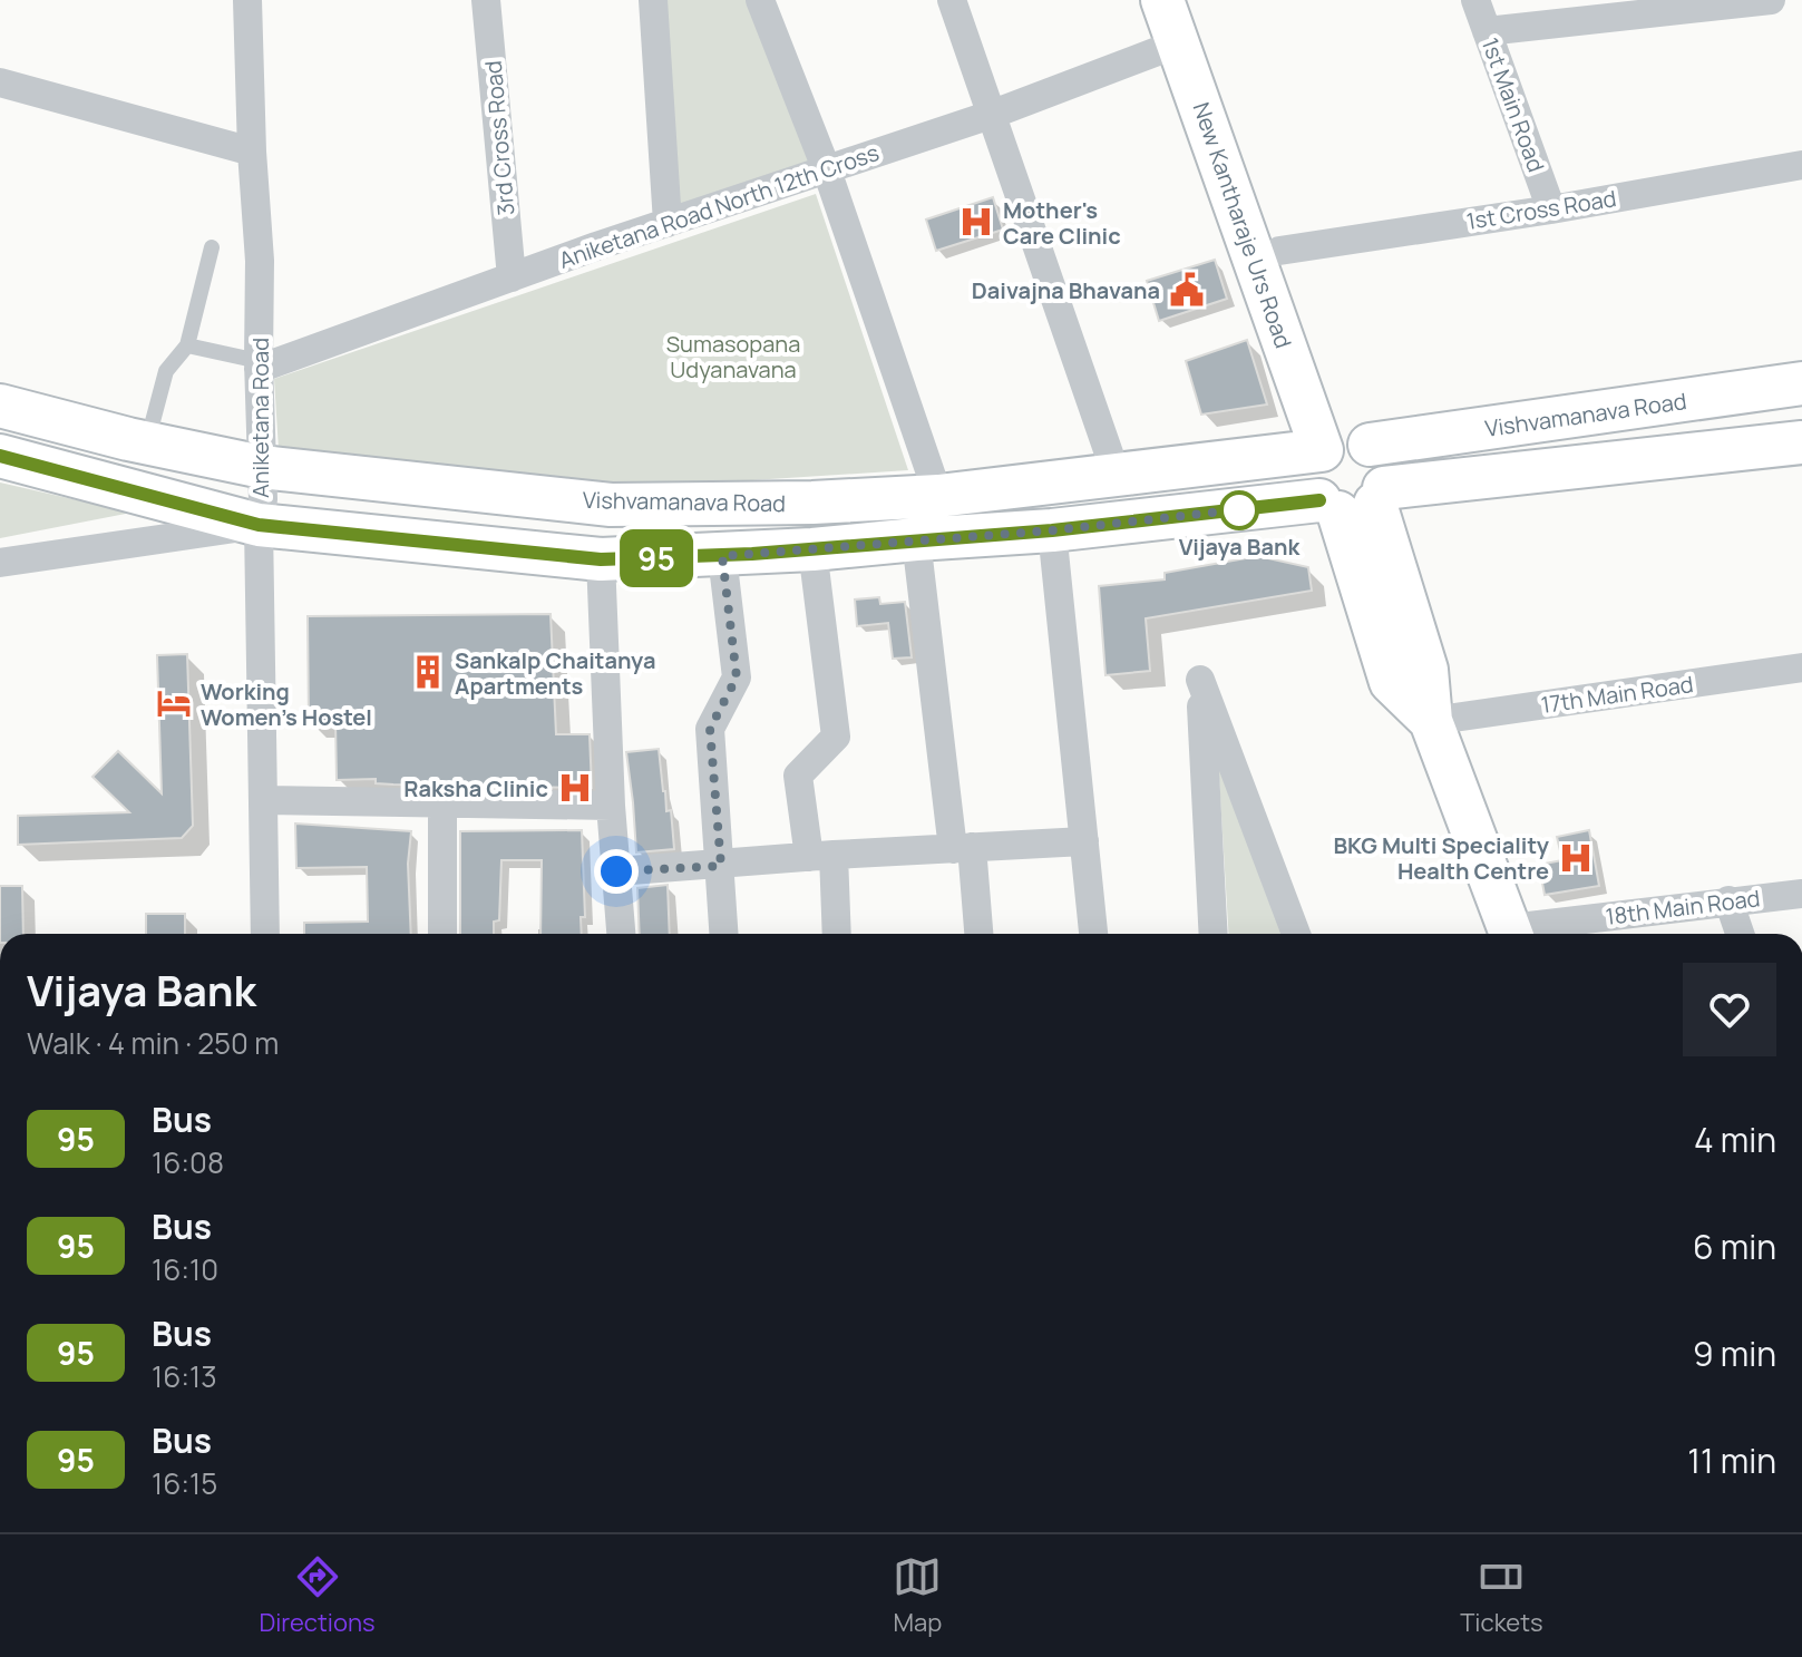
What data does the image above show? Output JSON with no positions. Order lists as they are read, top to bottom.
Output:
{
  "streets": {
    "main road": ["New Kantharaje Urs Road", "Vishvamanava Road"],
    "street": [
      "1st Main Road",
      "3rd Cross Road",
      "Aniketana Road North 12th Cross",
      "1st Cross Road",
      "Aniketana Road",
      "17th Main Road",
      "18th Main Road"
    ]
  },
  "crossings": [
    ["1st Main Road", "1st Cross Road"],
    ["3rd Cross Road", "Aniketana Road North 12th Cross"],
    ["Aniketana Road North 12th Cross", "New Kantharaje Urs Road"],
    ["Aniketana Road North 12th Cross", "Aniketana Road"],
    ["1st Cross Road", "New Kantharaje Urs Road"],
    ["New Kantharaje Urs Road", "Vishvamanava Road"],
    ["Vishvamanava Road", "Aniketana Road"]
  ],
  "parks": ["Sumasopana Udyanavana"],
  "places": {
    "hospital": ["Mother's Care Clinic", "Raksha Clinic", "BKG Multi Speciality Health Centre"],
    "public building": ["Daivajna Bhavana"],
    "other": ["Vijaya Bank"],
    "building": ["Sankalp Chaitanya Apartments"],
    "hotel": ["Working Women's Hostel"]
  },
  "lines": ["bus line 95"],
  "page": {
    "on_map": "95",
    "heading": ["Vijaya Bank", "Walk · 4 min · 250 m"],
    "list": [
      {
        "mark": "95",
        "name": "Bus",
        "note": "16:08",
        "value": "4 min"
      },
      {
        "mark": "95",
        "name": "Bus",
        "note": "16:10",
        "value": "6 min"
      },
      {
        "mark": "95",
        "name": "Bus",
        "note": "16:13",
        "value": "9 min"
      },
      {
        "mark": "95",
        "name": "Bus",
        "note": "16:15",
        "value": "11 min"
      }
    ],
    "tabs": ["Directions", "Map", "Tickets"]
  }
}
